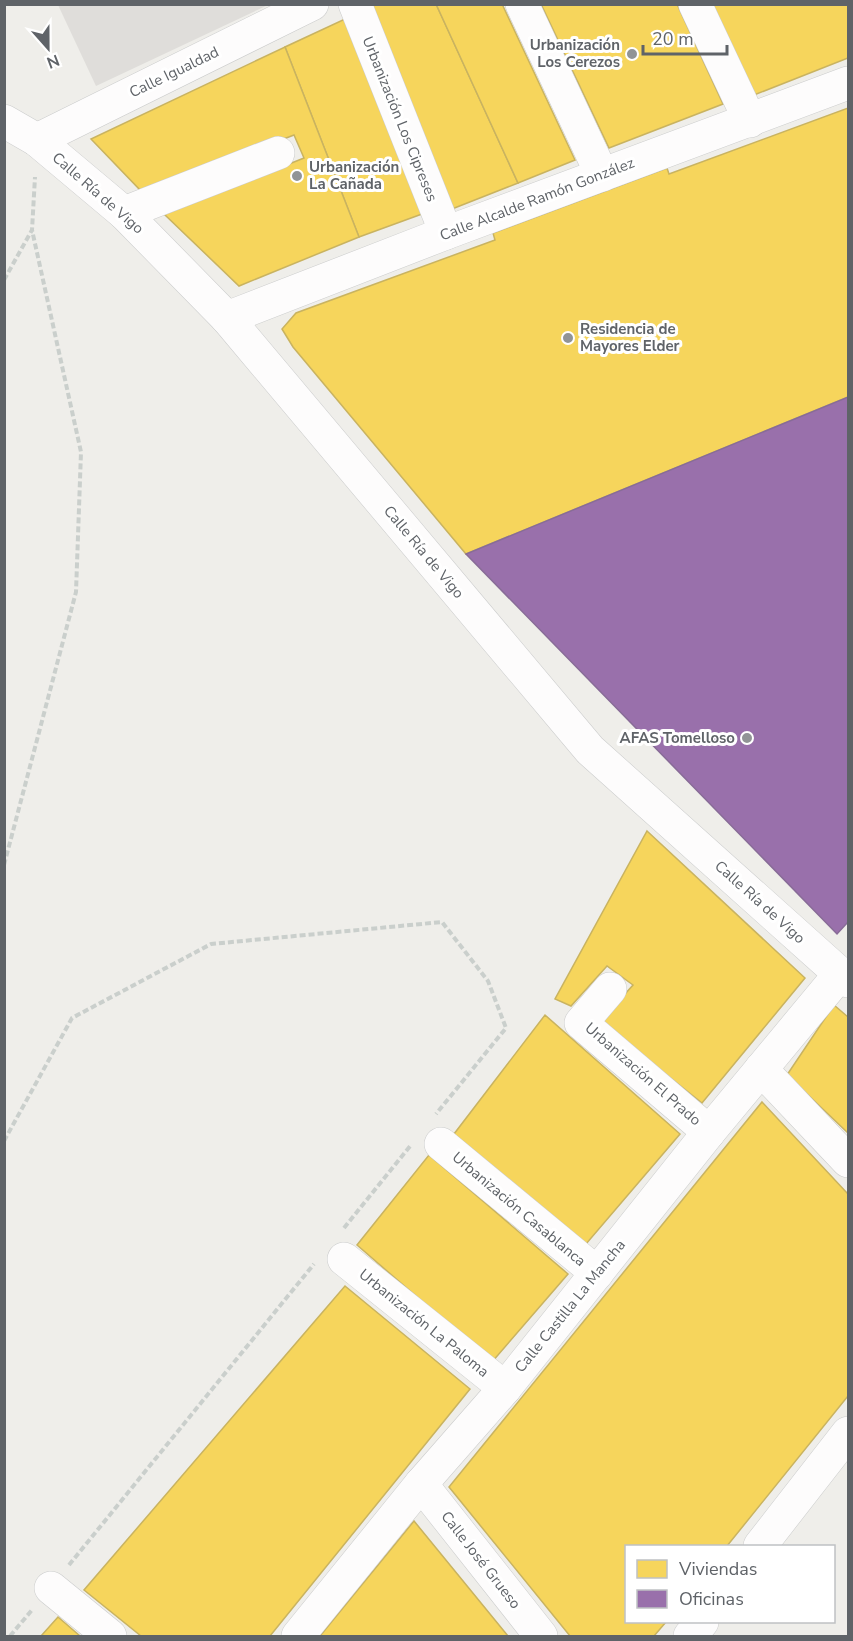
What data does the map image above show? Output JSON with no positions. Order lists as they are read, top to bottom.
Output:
{
  "streets": {
    "street": [
      "Calle Igualdad",
      "Urbanización Los Cipreses",
      "Calle Ría de Vigo",
      "Calle Alcalde Ramón González",
      "Urbanización El Prado",
      "Urbanización Casablanca",
      "Calle Castilla La Mancha",
      "Urbanización La Paloma",
      "Calle José Grueso"
    ]
  },
  "crossings": [
    ["Calle Igualdad", "Calle Ría de Vigo"],
    ["Urbanización Los Cipreses", "Calle Alcalde Ramón González"],
    ["Calle Ría de Vigo", "Calle Alcalde Ramón González"],
    ["Calle Ría de Vigo", "Calle Castilla La Mancha"],
    ["Urbanización El Prado", "Calle Castilla La Mancha"],
    ["Urbanización Casablanca", "Calle Castilla La Mancha"],
    ["Calle Castilla La Mancha", "Urbanización La Paloma"],
    ["Calle Castilla La Mancha", "Calle José Grueso"]
  ],
  "places": [
    "Urbanización Los Cerezos",
    "Urbanización La Cañada",
    "Residencia de Mayores Elder",
    "AFAS Tomelloso"
  ],
  "legend": ["Viviendas", "Oficinas"],
  "scale_bar": "20 m",
  "north": "bottom"
}
